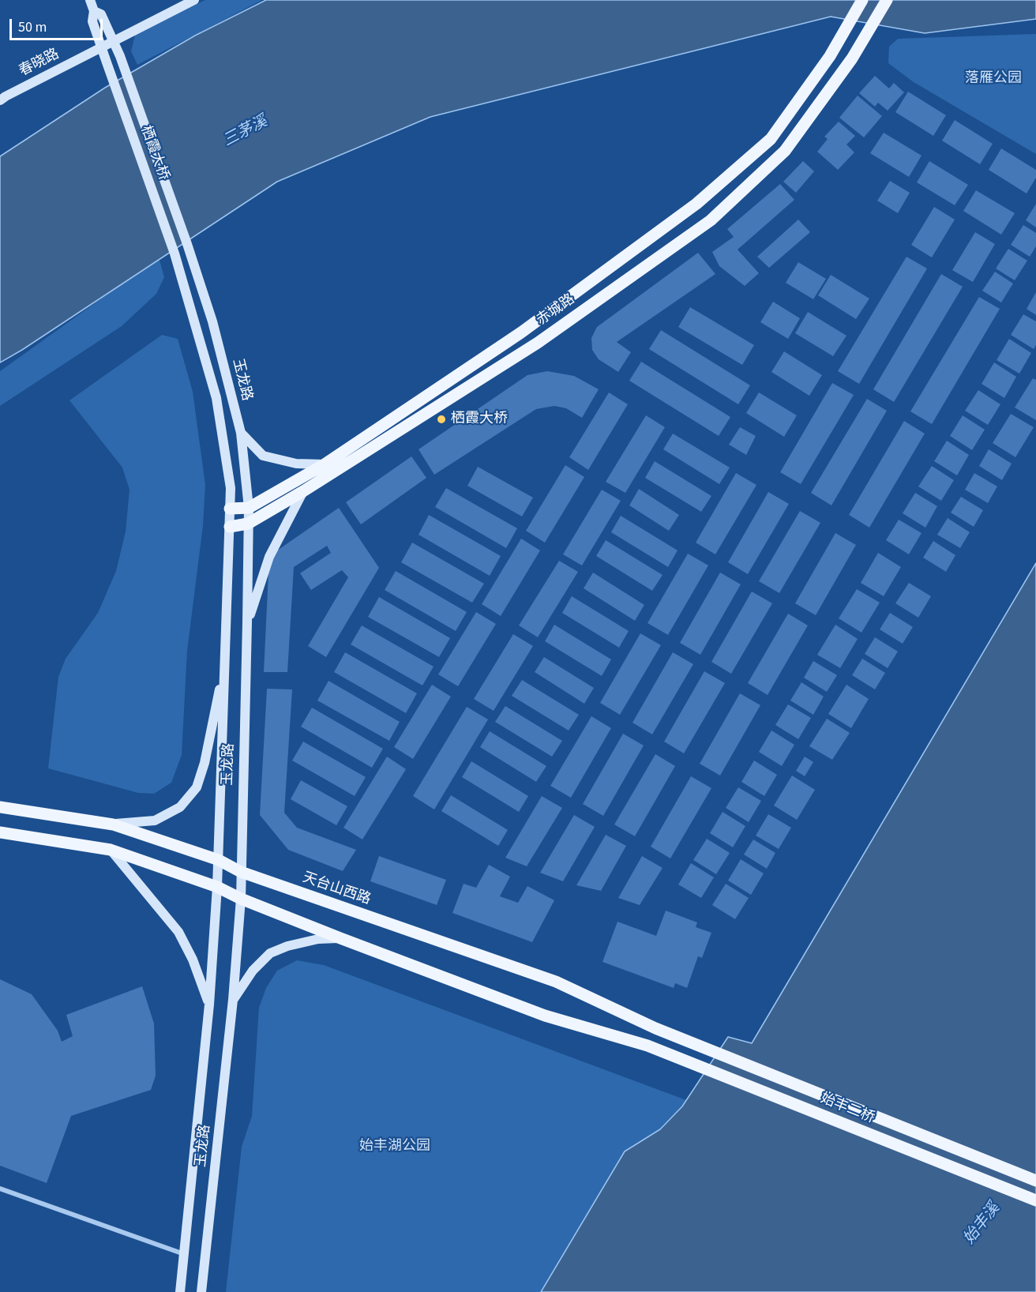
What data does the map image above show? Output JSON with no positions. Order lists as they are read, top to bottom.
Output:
{
  "streets": {
    "main road": [
      "春晓路",
      "栖霞大桥",
      "赤城路",
      "玉龙路",
      "天台山西路",
      "始丰二桥"
    ]
  },
  "crossings": [
    ["春晓路", "栖霞大桥"],
    ["栖霞大桥", "玉龙路"],
    ["赤城路", "玉龙路"],
    ["玉龙路", "天台山西路"],
    ["天台山西路", "始丰二桥"]
  ],
  "water": ["三茅溪", "始丰溪"],
  "parks": ["落雁公园", "始丰湖公园"],
  "places": ["栖霞大桥"],
  "scale_bar": "50 m"
}
